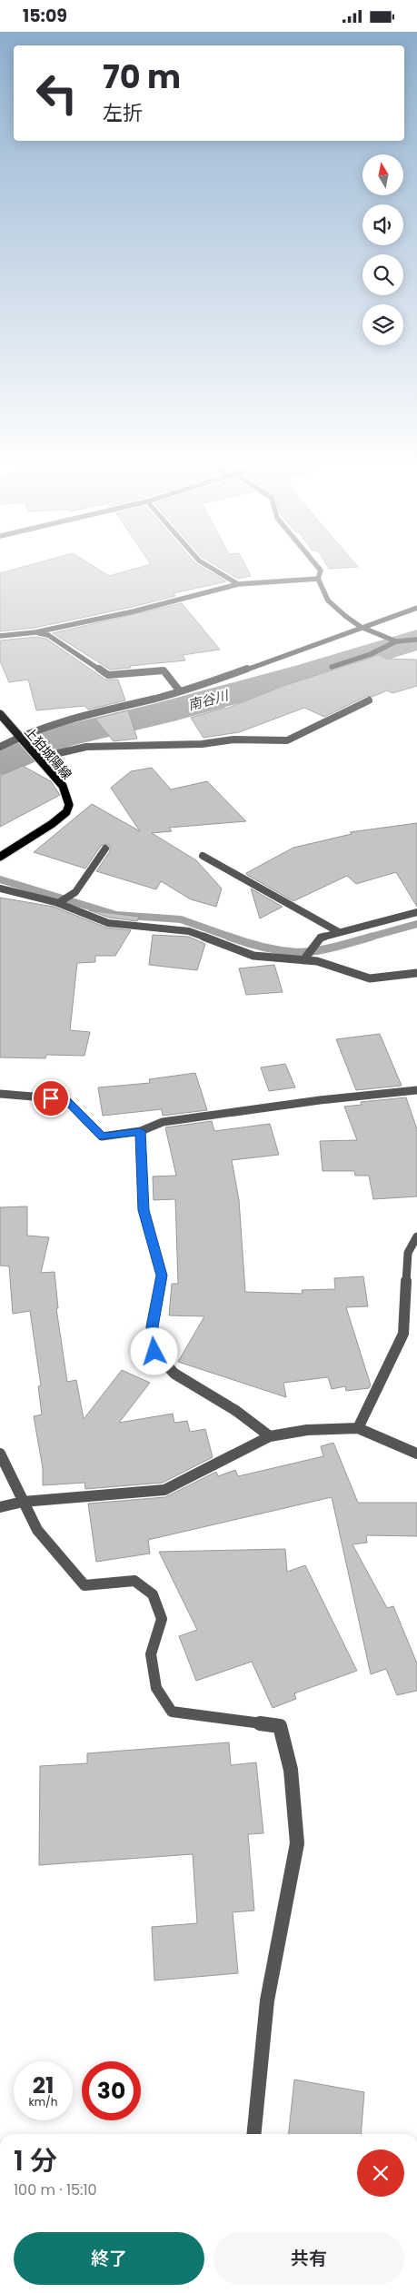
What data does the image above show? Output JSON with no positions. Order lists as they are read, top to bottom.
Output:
{
  "streets": {
    "main road": ["上狛城陽線"]
  },
  "water": ["南谷川"],
  "north": "top",
  "page": {
    "status": "15:09",
    "turn": ["70 m", "左折"],
    "speed": "21 km/h",
    "limit": "30",
    "heading": ["1 分", "100 m · 15:10"],
    "buttons": ["終了", "共有"]
  }
}
